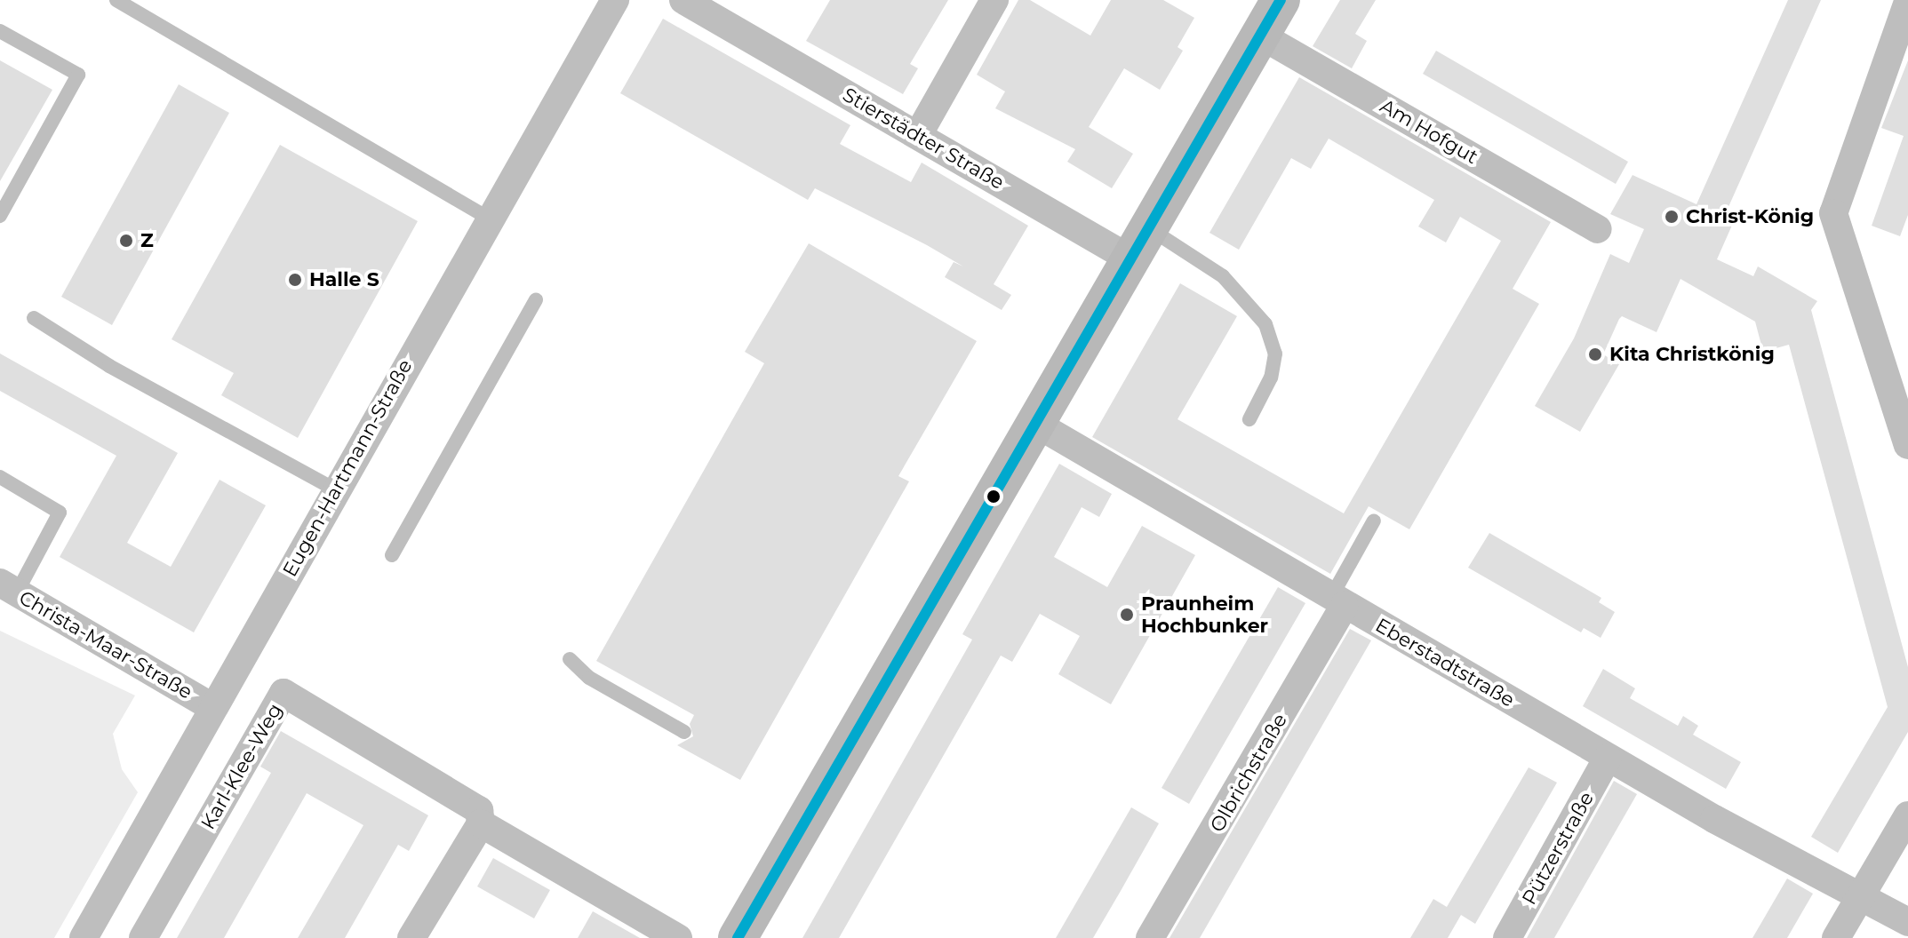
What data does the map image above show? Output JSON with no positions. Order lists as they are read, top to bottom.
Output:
{
  "streets": {
    "street": [
      "Am Hofgut",
      "Stierstädter Straße",
      "Eugen-Hartmann-Straße",
      "Christa-Maar-Straße",
      "Eberstadtstraße",
      "Karl-Klee-Weg",
      "Olbrichstraße",
      "Pützerstraße"
    ]
  },
  "crossings": [
    ["Eugen-Hartmann-Straße", "Christa-Maar-Straße"],
    ["Eberstadtstraße", "Olbrichstraße"],
    ["Eberstadtstraße", "Pützerstraße"]
  ],
  "places": [
    "Christ-König",
    "Z",
    "Halle S",
    "Kita Christkönig",
    "Praunheim Hochbunker"
  ]
}
